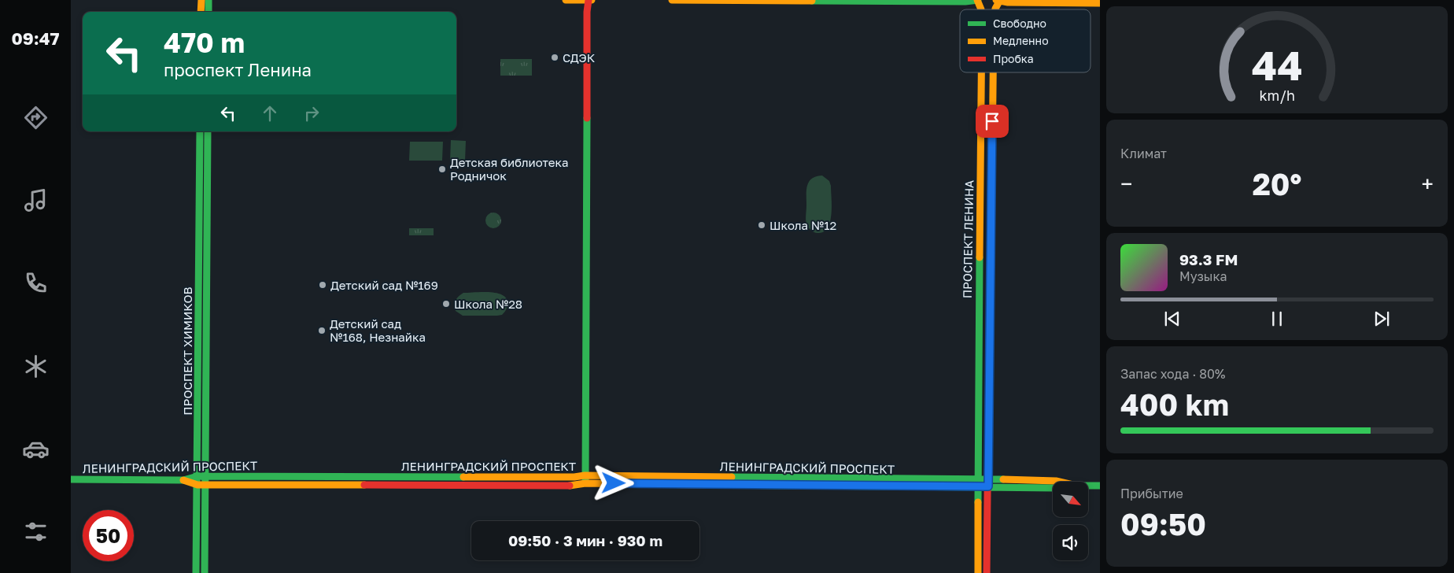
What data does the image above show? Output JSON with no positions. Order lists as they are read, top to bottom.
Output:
{
  "streets": {
    "main road": ["ПРОСПЕКТ ЛЕНИНА", "ПРОСПЕКТ ХИМИКОВ", "ЛЕНИНГРАДСКИЙ ПРОСПЕКТ"]
  },
  "crossings": [
    ["ПРОСПЕКТ ЛЕНИНА", "ЛЕНИНГРАДСКИЙ ПРОСПЕКТ"],
    ["ПРОСПЕКТ ХИМИКОВ", "ЛЕНИНГРАДСКИЙ ПРОСПЕКТ"]
  ],
  "places": [
    "СДЭК",
    "Детская библиотека Родничок",
    "Школа №12",
    "Детский сад №169",
    "Школа №28",
    "Детский сад №168, Незнайка"
  ],
  "legend": ["Свободно", "Медленно", "Пробка"],
  "north": "bottom right",
  "page": {
    "tabs": "09:47",
    "turn": ["470 m", "проспект Ленина"],
    "tile": [
      "Климат",
      ["Запас хода · 80%", "400 km"],
      ["Прибытие", "09:50"]
    ],
    "heat": ["−", "20°", "+"],
    "song": ["93.3 FM", "Музыка"],
    "limit": "50",
    "trip": "09:50 · 3 мин · 930 m",
    "gauge": ["44", "km/h"]
  }
}
